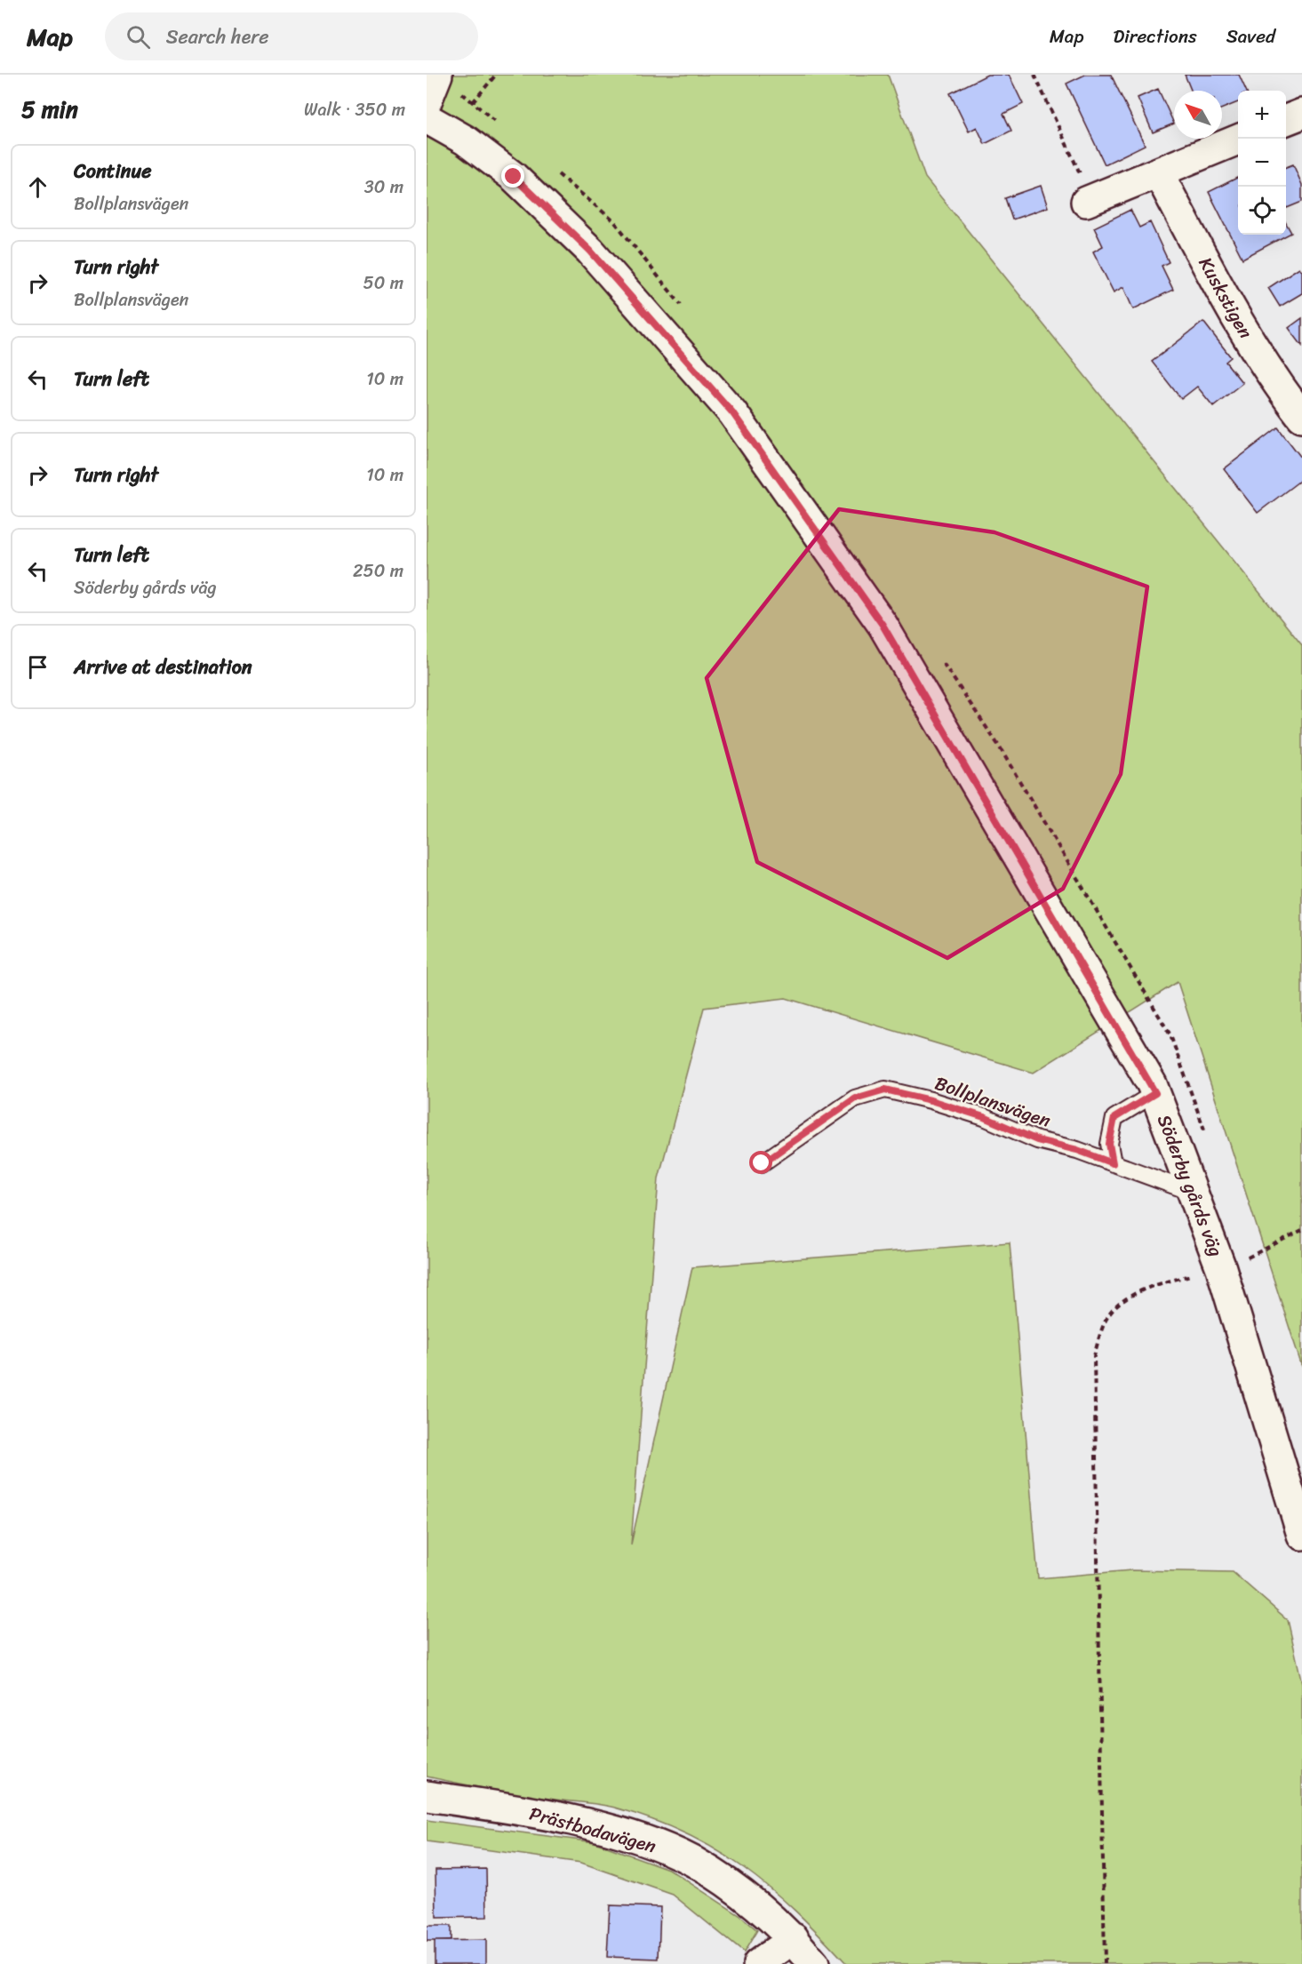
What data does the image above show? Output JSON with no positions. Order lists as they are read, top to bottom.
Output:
{
  "streets": {
    "main road": ["Kuskstigen", "Söderby gårds väg", "Prästbodavägen"],
    "lane": ["Bollplansvägen"]
  },
  "crossings": [
    ["Bollplansvägen", "Söderby gårds väg"]
  ],
  "north": "top left",
  "page": {
    "header": "Map",
    "search": "Search here",
    "nav": ["Map", "Directions", "Saved"],
    "heading": ["5 min", "Walk · 350 m"],
    "map_buttons": ["+", "−"],
    "list": [
      ["Continue", "Bollplansvägen", "30 m"],
      ["Turn right", "Bollplansvägen", "50 m"],
      ["Turn left", "10 m"],
      ["Turn right", "10 m"],
      ["Turn left", "Söderby gårds väg", "250 m"],
      "Arrive at destination"
    ]
  }
}
